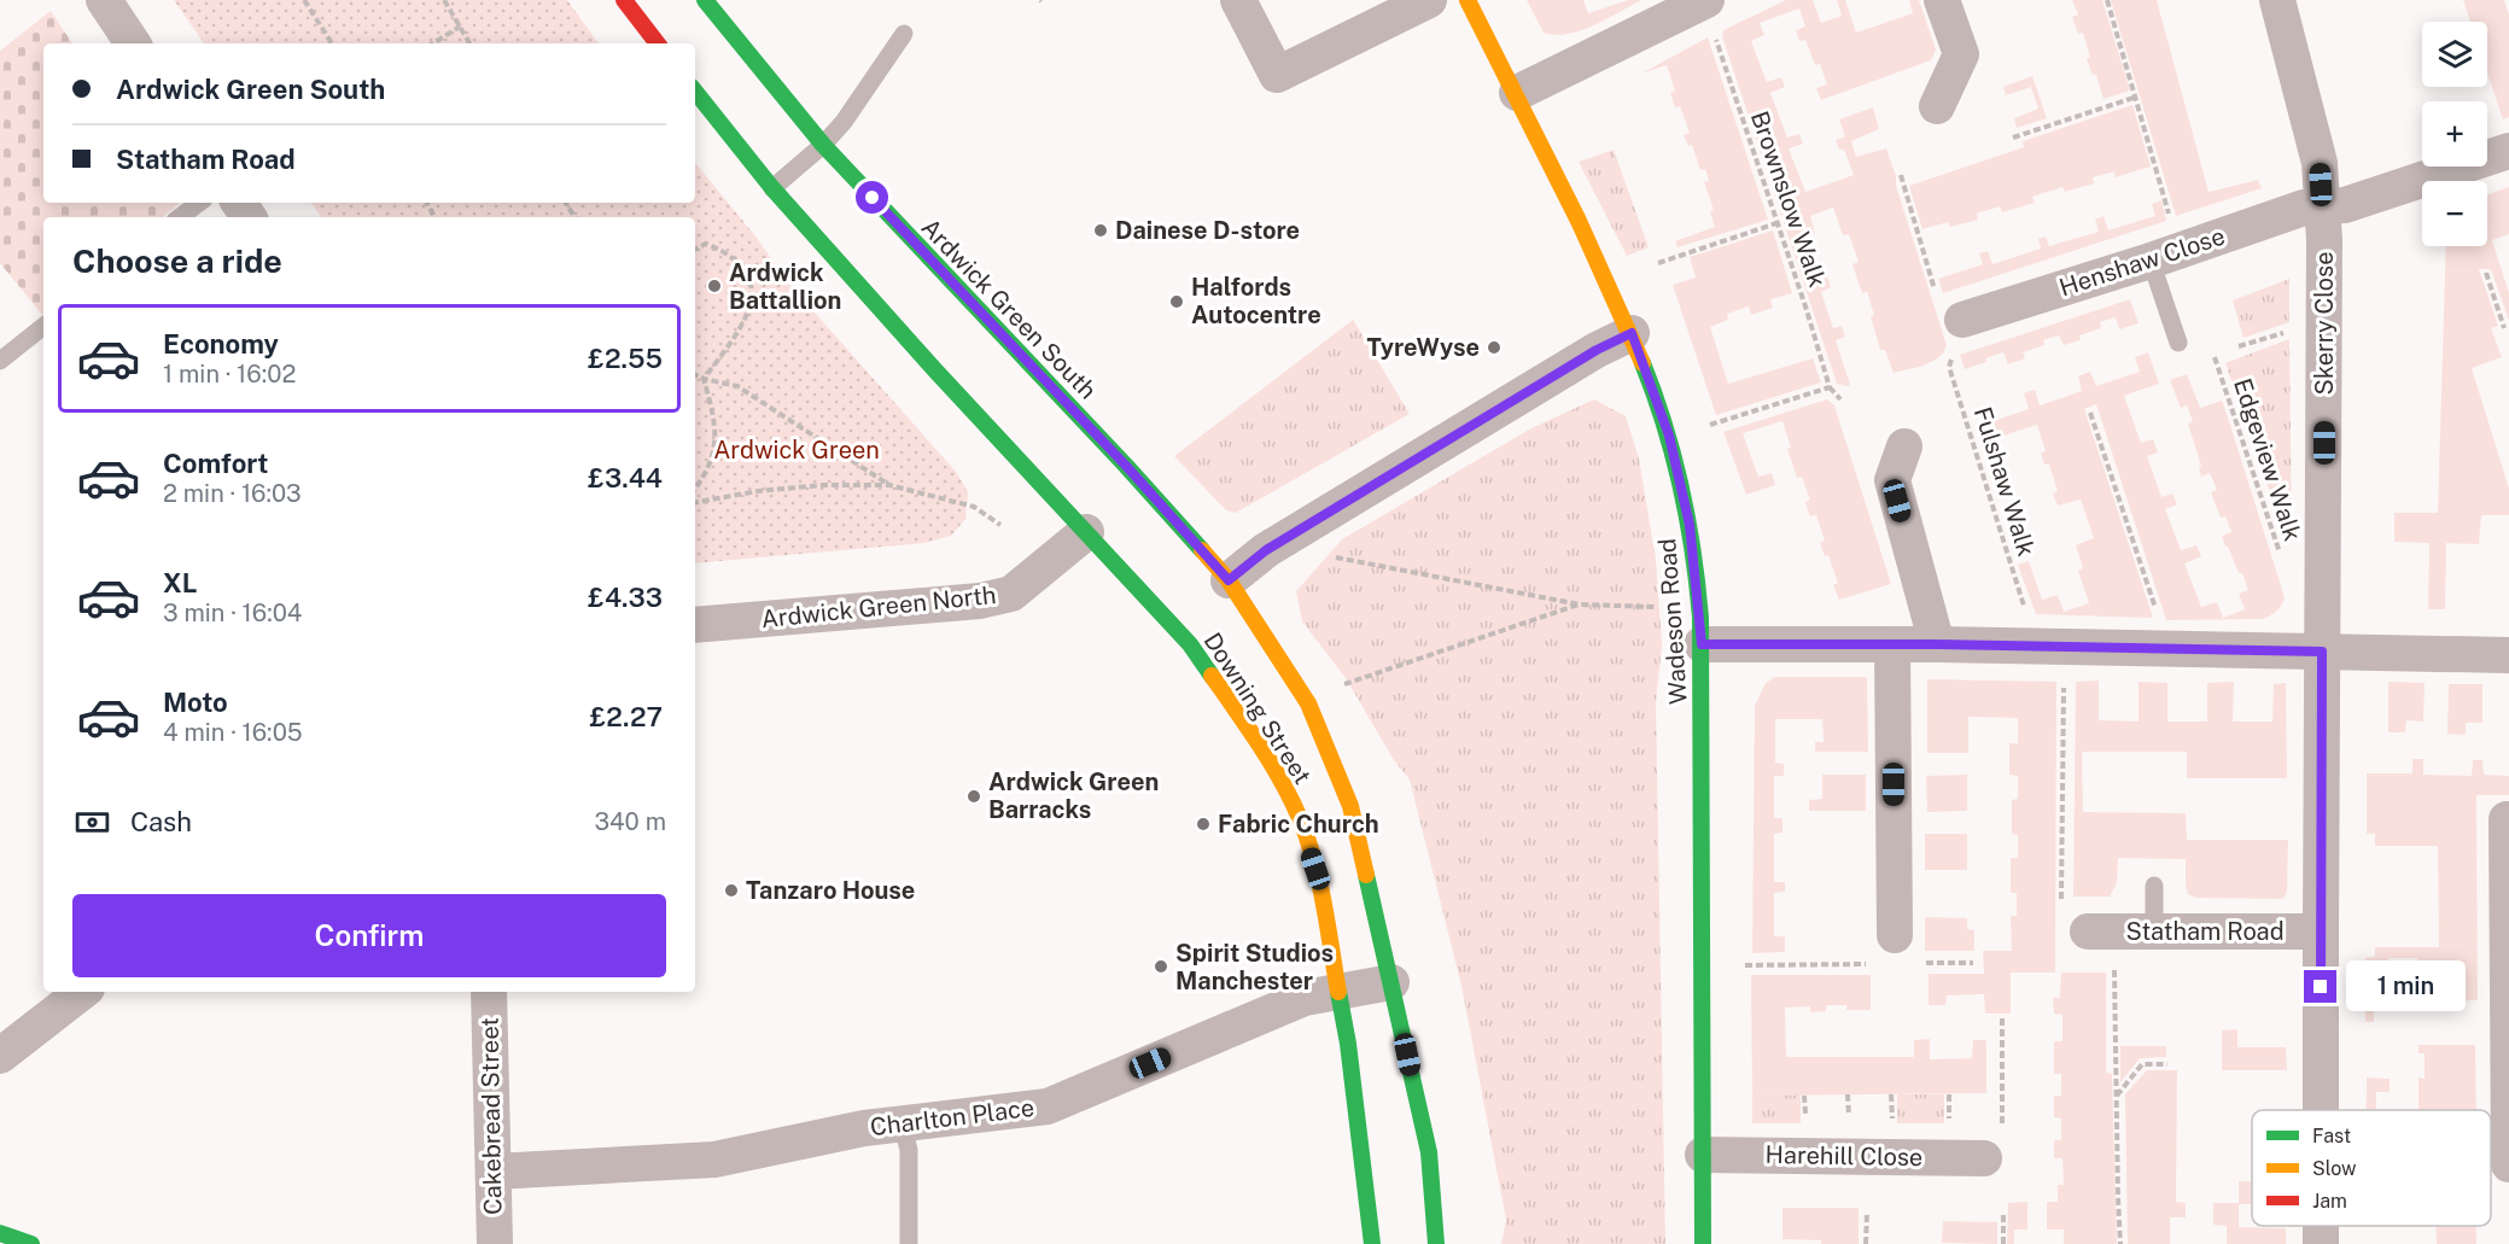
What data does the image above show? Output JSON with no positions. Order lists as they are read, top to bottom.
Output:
{
  "streets": {
    "main road": ["Ardwick Green South", "Wadeson Road", "Downing Street"],
    "street": [
      "Henshaw Close",
      "Skerry Close",
      "Ardwick Green North",
      "Statham Road",
      "Cakebread Street",
      "Charlton Place",
      "Harehill Close"
    ],
    "path": ["Brownslow Walk", "Edgeview Walk", "Fulshaw Walk"]
  },
  "crossings": [
    ["Henshaw Close", "Skerry Close"],
    ["Henshaw Close", "Fulshaw Walk"],
    ["Ardwick Green South", "Downing Street"],
    ["Ardwick Green North", "Downing Street"],
    ["Wadeson Road", "Harehill Close"],
    ["Downing Street", "Charlton Place"],
    ["Cakebread Street", "Charlton Place"]
  ],
  "parks": ["Ardwick Green"],
  "places": [
    "Dainese D-store",
    "Ardwick Battallion",
    "Halfords Autocentre",
    "TyreWyse",
    "Ardwick Green Barracks",
    "Fabric Church",
    "Tanzaro House",
    "Spirit Studios Manchester"
  ],
  "legend": ["Fast", "Slow", "Jam"],
  "page": {
    "map_buttons": ["+", "−"],
    "banner": ["Ardwick Green South", "Statham Road"],
    "heading": "Choose a ride",
    "list": [
      {
        "name": "Economy",
        "note": "1 min · 16:02",
        "value": "£2.55"
      },
      {
        "name": "Comfort",
        "note": "2 min · 16:03",
        "value": "£3.44"
      },
      {
        "name": "XL",
        "note": "3 min · 16:04",
        "value": "£4.33"
      },
      {
        "name": "Moto",
        "note": "4 min · 16:05",
        "value": "£2.27"
      }
    ],
    "pay": ["Cash", "340 m"],
    "buttons": "Confirm",
    "bubble": "1 min"
  }
}
